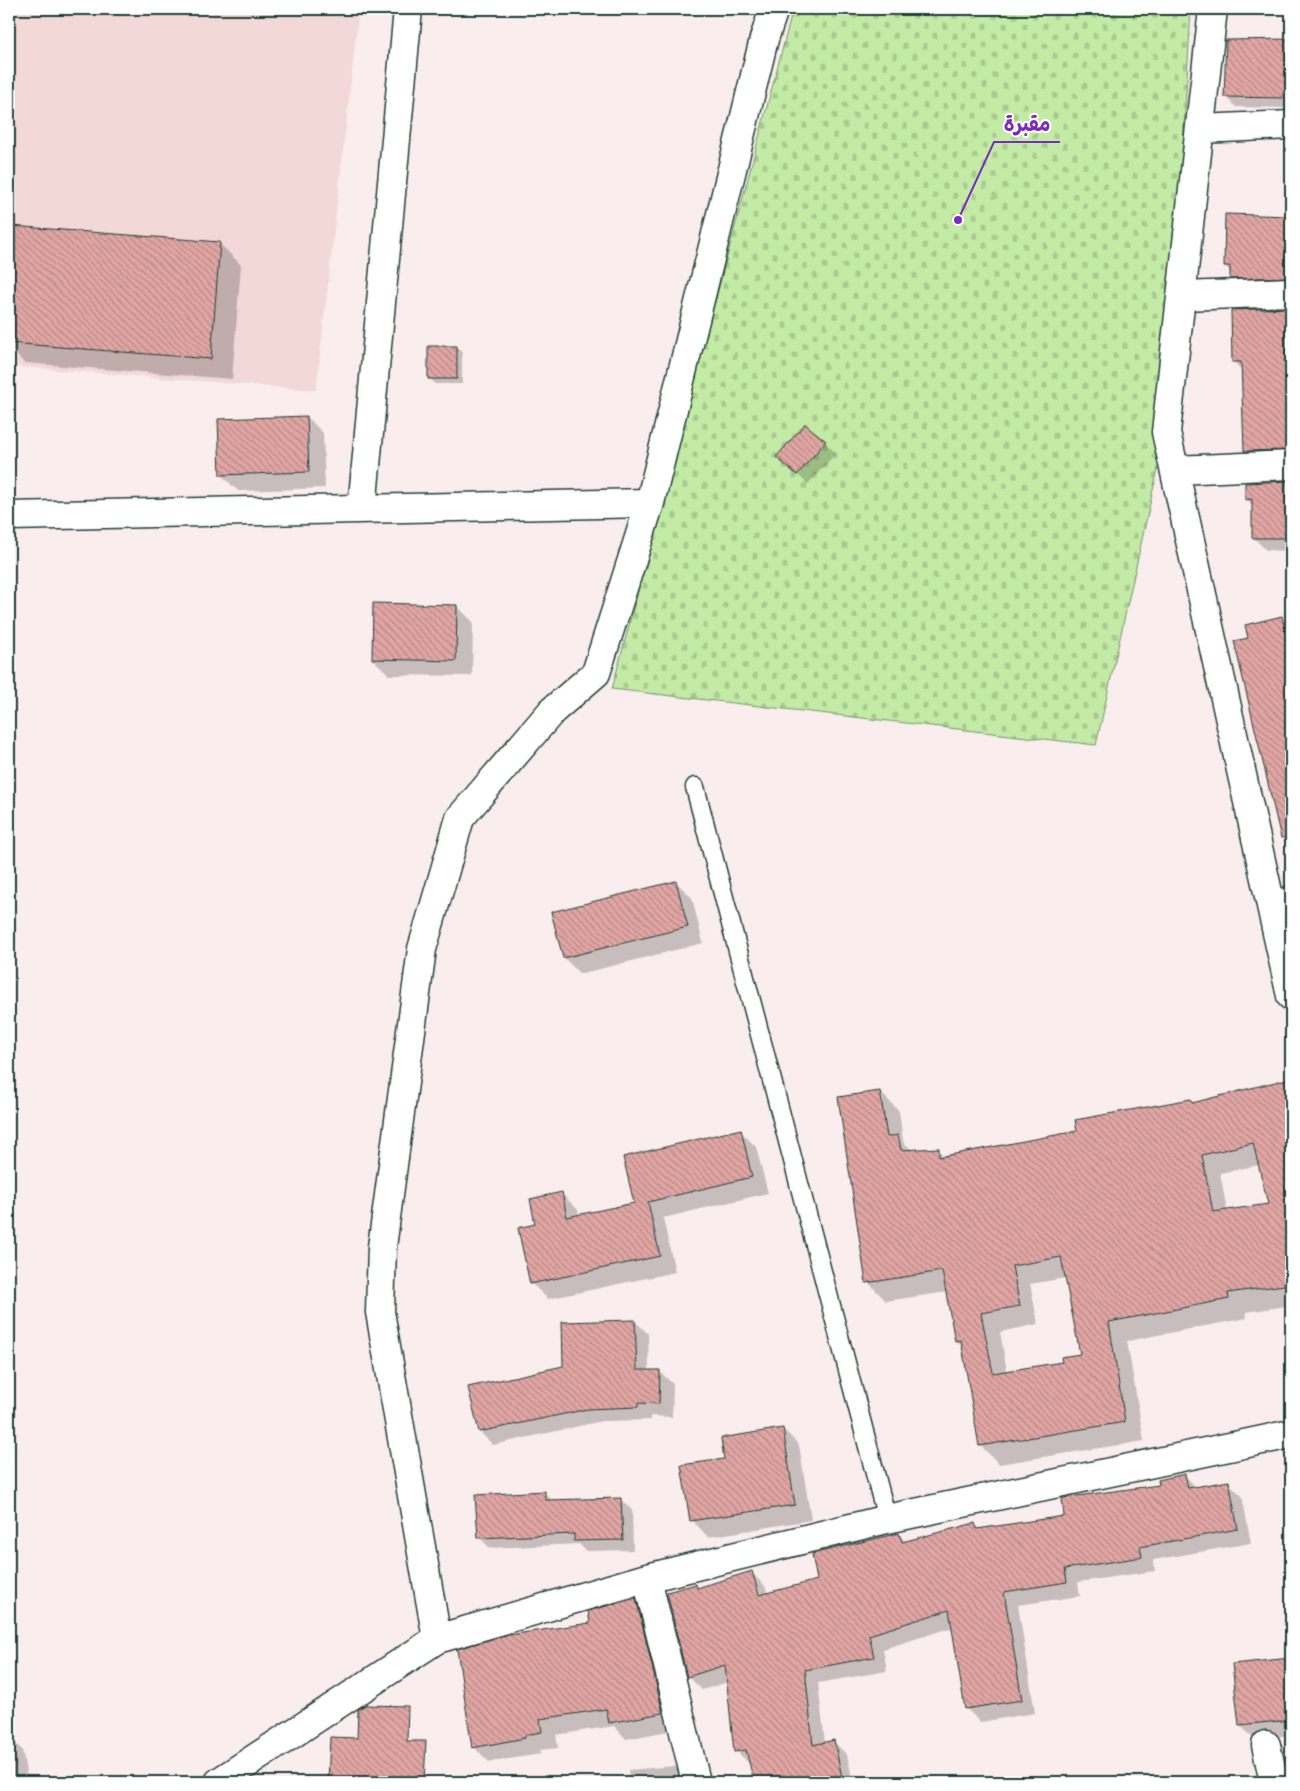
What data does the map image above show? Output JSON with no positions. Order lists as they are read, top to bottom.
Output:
{
  "places": ["مقبرة"]
}
